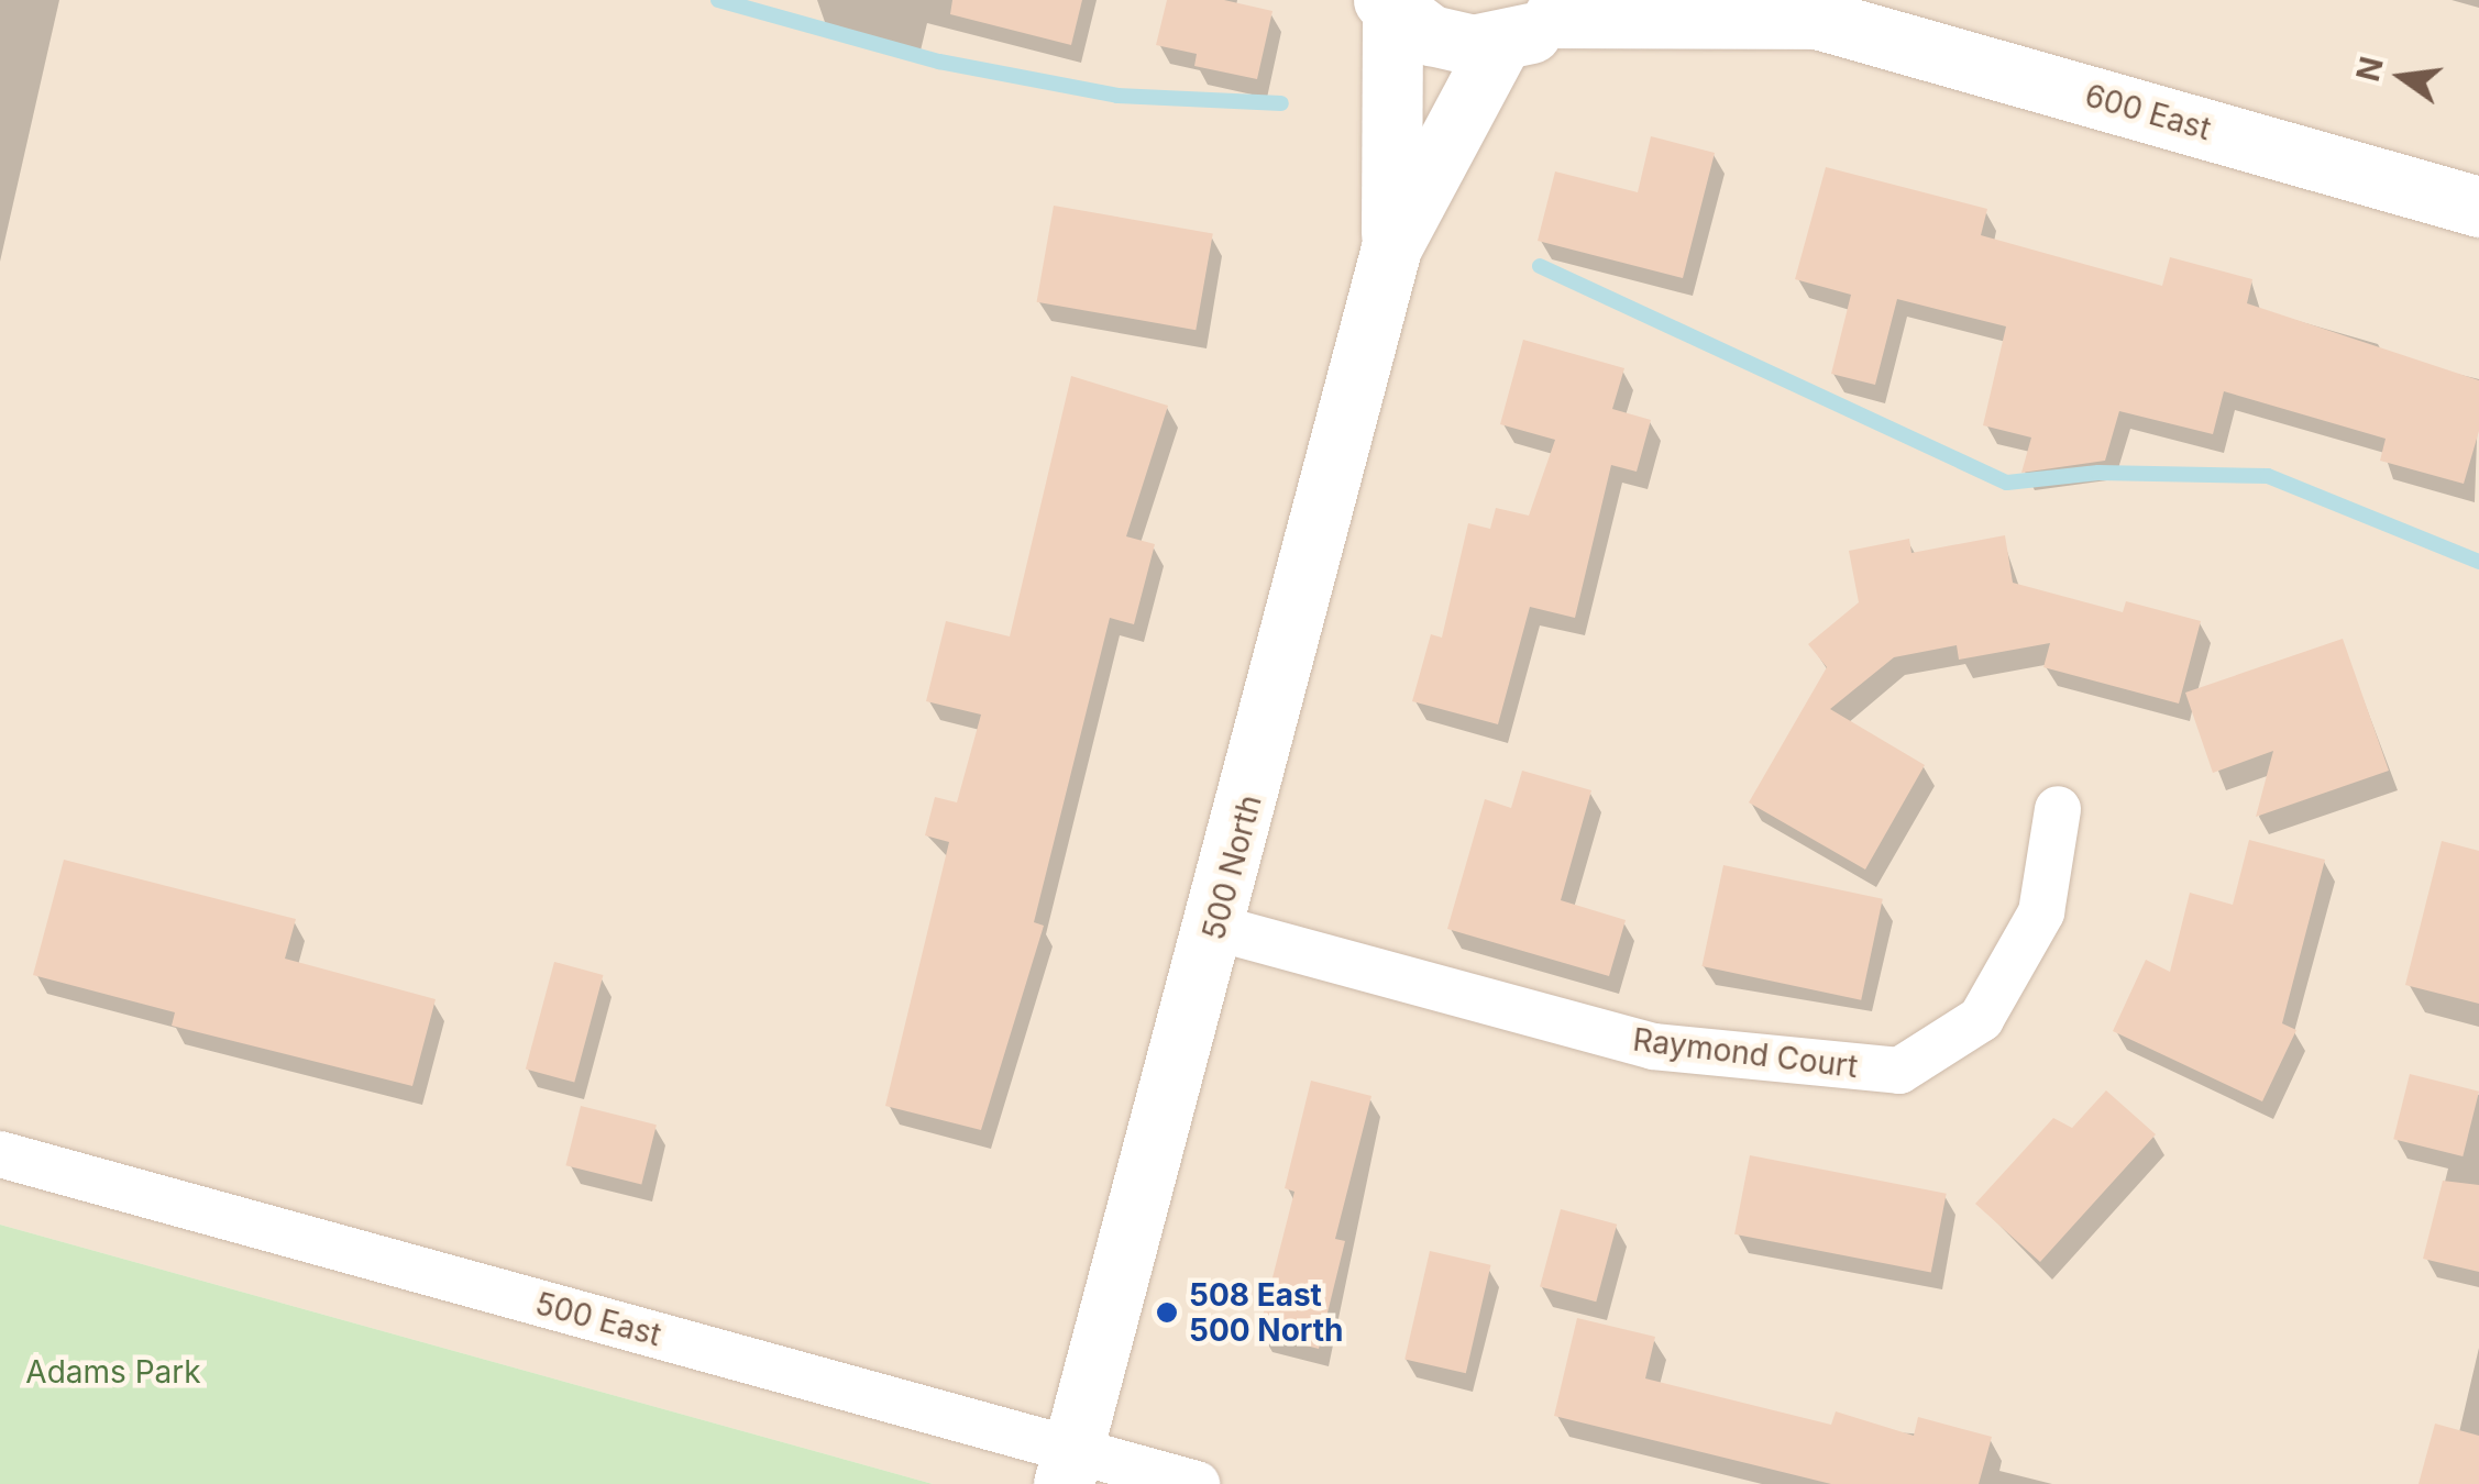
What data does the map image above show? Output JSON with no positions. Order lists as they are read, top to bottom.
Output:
{
  "streets": {
    "street": [
      "600 East",
      "500 North",
      "Raymond Court",
      "500 East"
    ]
  },
  "crossings": [
    ["600 East", "500 North"],
    ["500 North", "Raymond Court"],
    ["500 North", "500 East"]
  ],
  "parks": ["Adams Park"],
  "places": ["508 East 500 North"],
  "north": "left"
}
